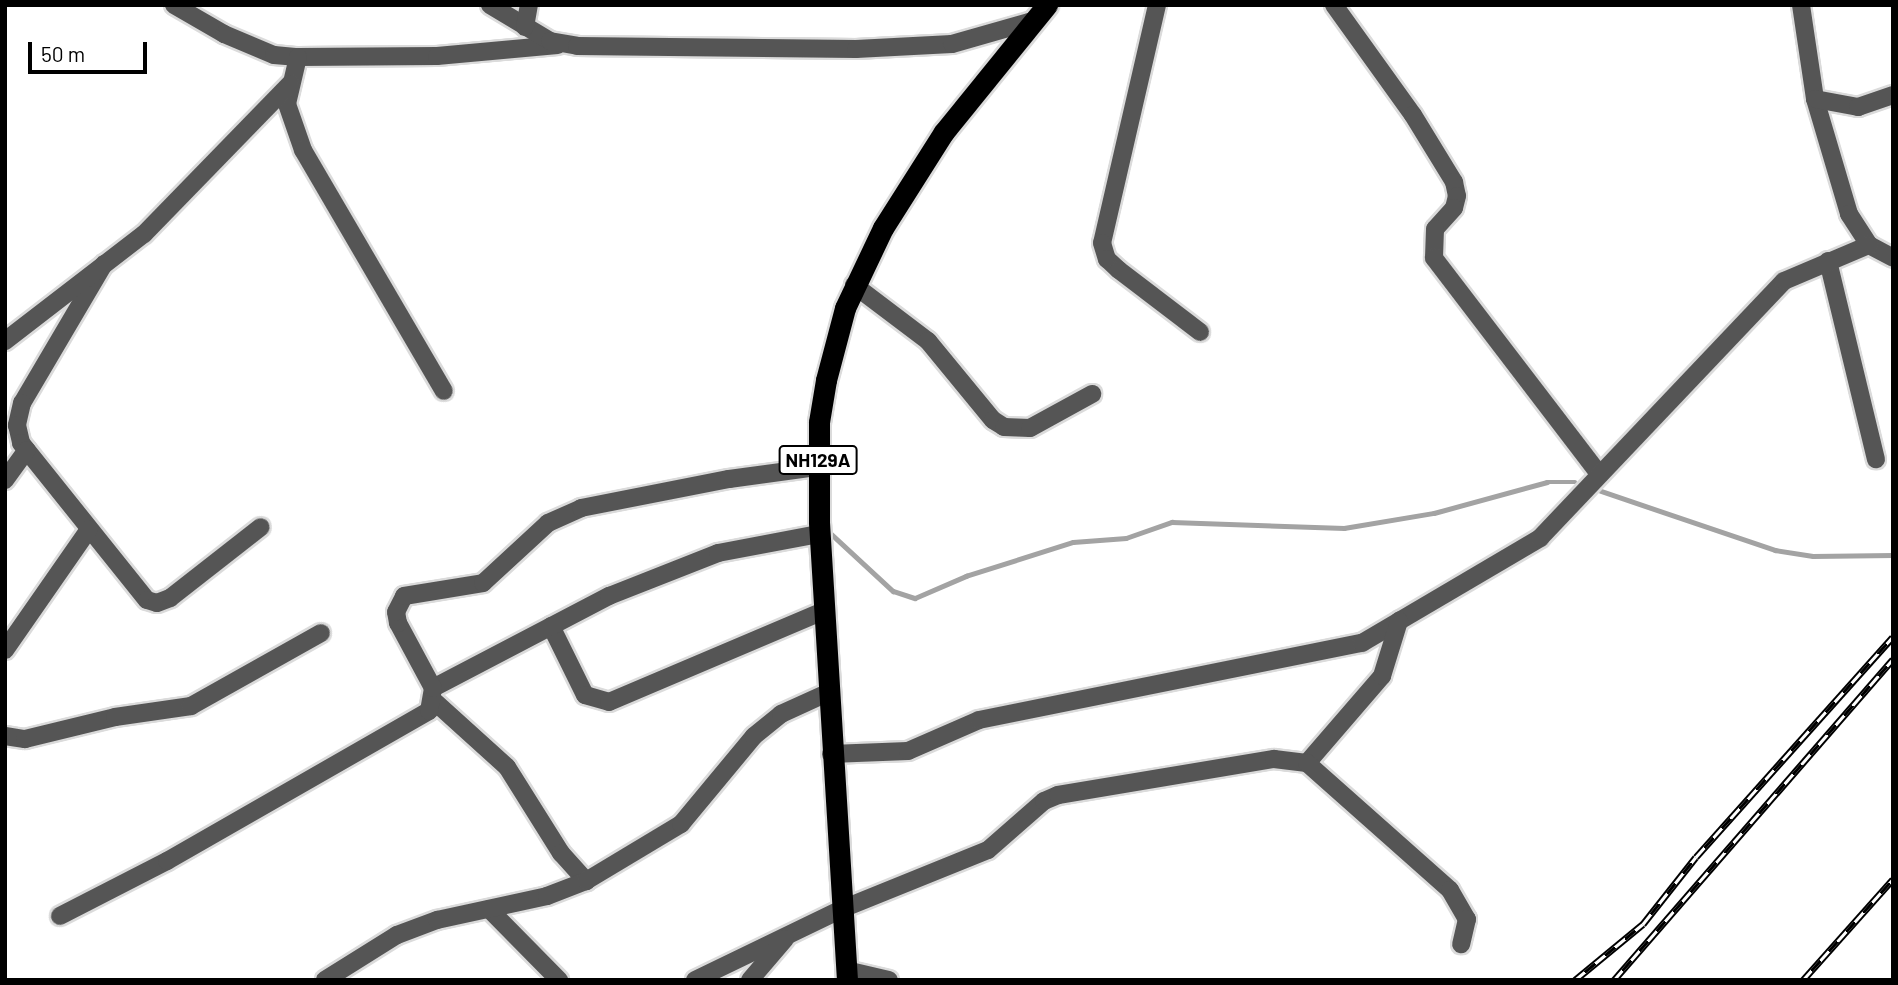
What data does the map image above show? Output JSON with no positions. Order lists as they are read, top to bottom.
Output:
{
  "streets": {
    "highway": ["NH129A"]
  },
  "scale_bar": "50 m"
}
